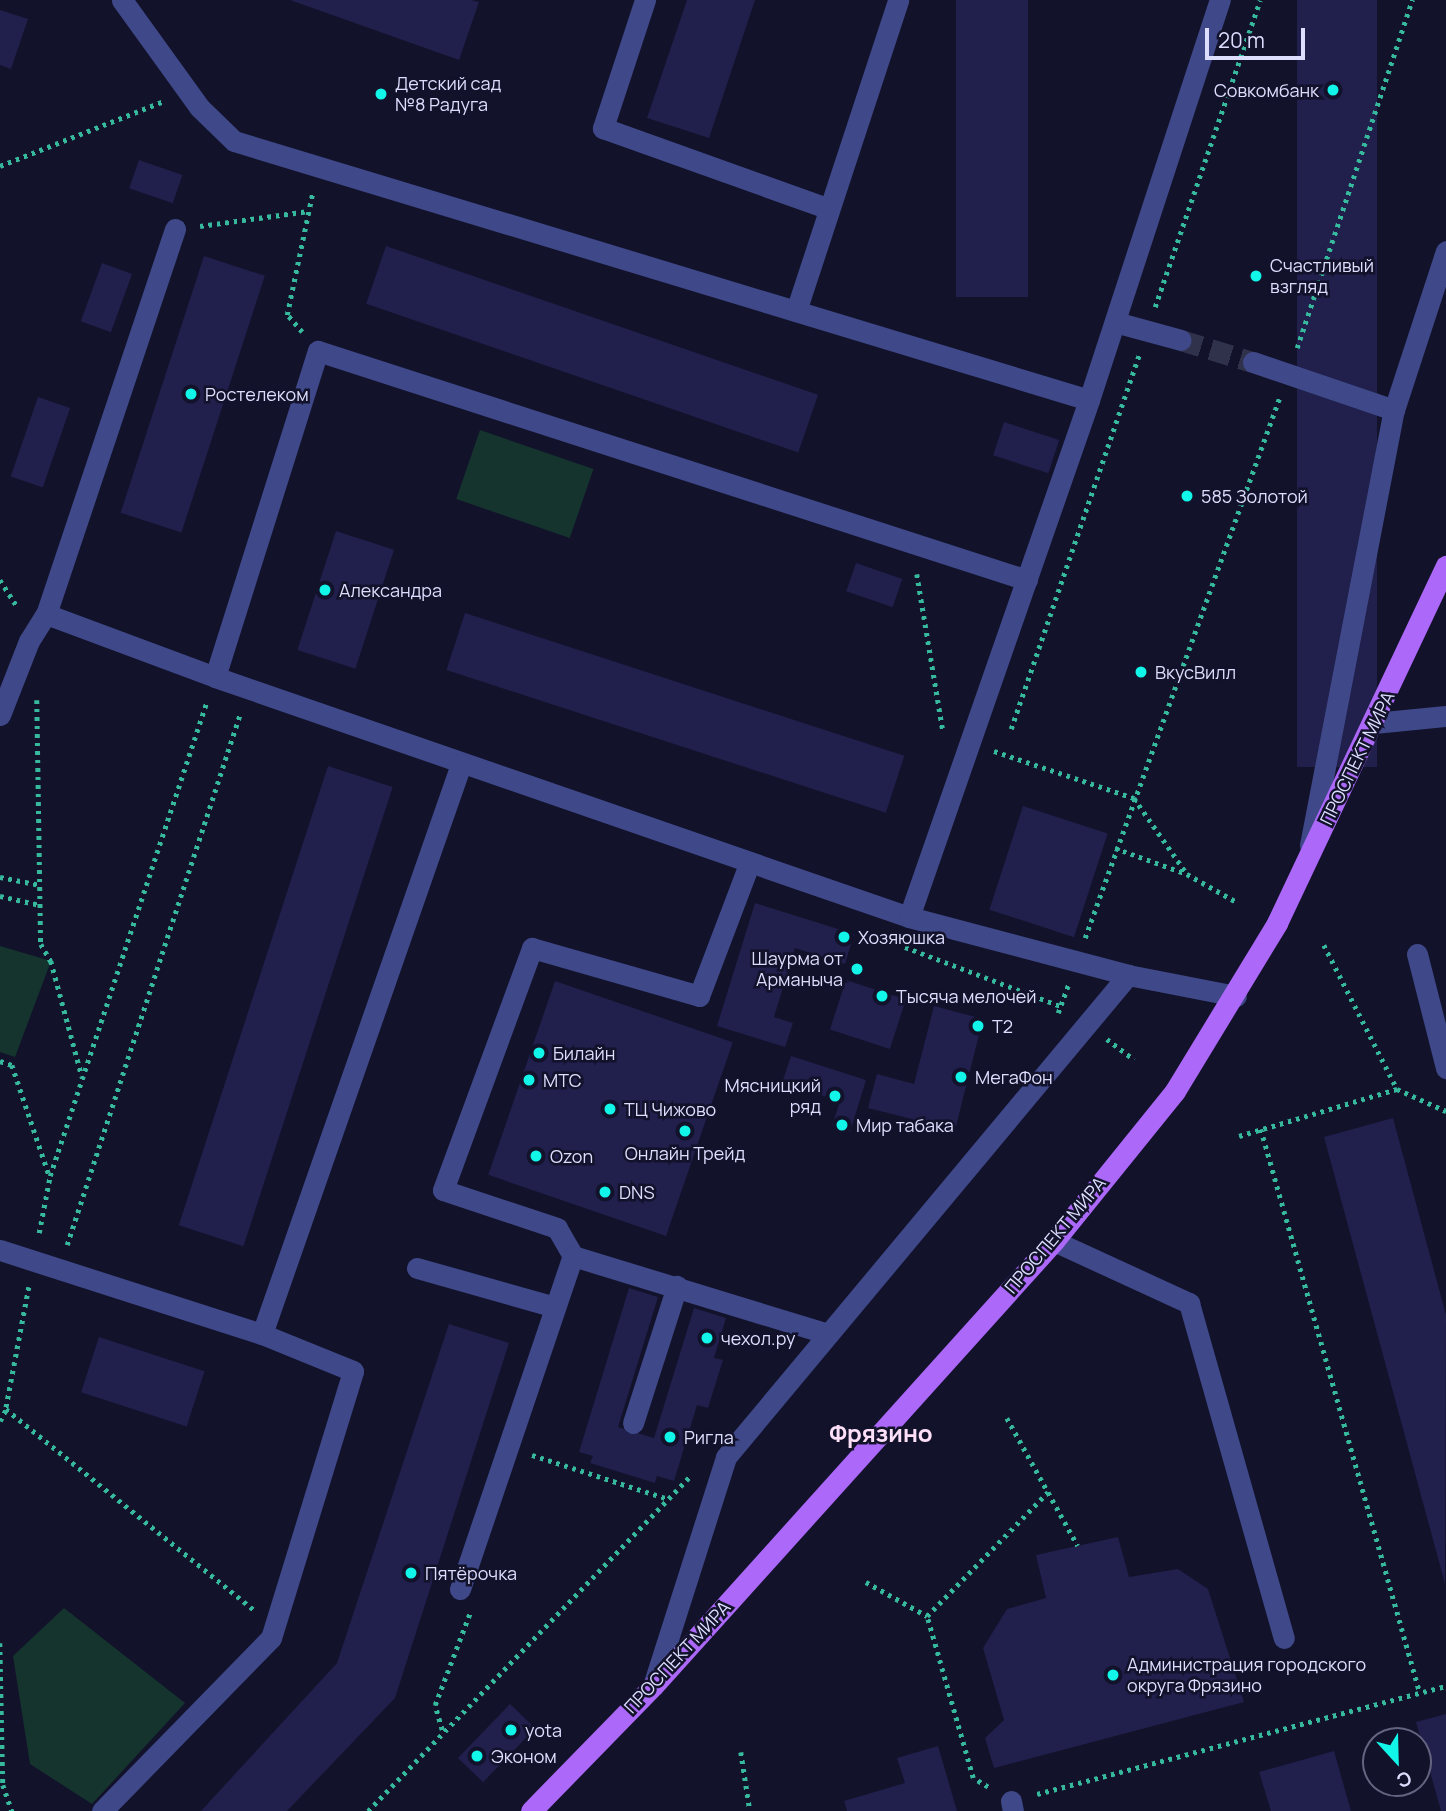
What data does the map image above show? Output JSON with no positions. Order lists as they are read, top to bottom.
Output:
{
  "streets": {
    "main road": ["ПРОСПЕКТ МИРА"]
  },
  "districts": ["Фрязино"],
  "places": [
    "Совкомбанк",
    "Детский сад №8 Радуга",
    "Счастливый взгляд",
    "Ростелеком",
    "585 Золотой",
    "Александра",
    "ВкусВилл",
    "Хозяюшка",
    "Шаурма от Арманыча",
    "Тысяча мелочей",
    "T2",
    "Билайн",
    "МегаФон",
    "МТС",
    "Мясницкий ряд",
    "ТЦ Чижово",
    "Мир табака",
    "Онлайн Трейд",
    "Ozon",
    "DNS",
    "чехол.ру",
    "Ригла",
    "Пятёрочка",
    "Администрация городского округа Фрязино",
    "yota",
    "Эконом"
  ],
  "scale_bar": "20 m",
  "north": "bottom"
}
